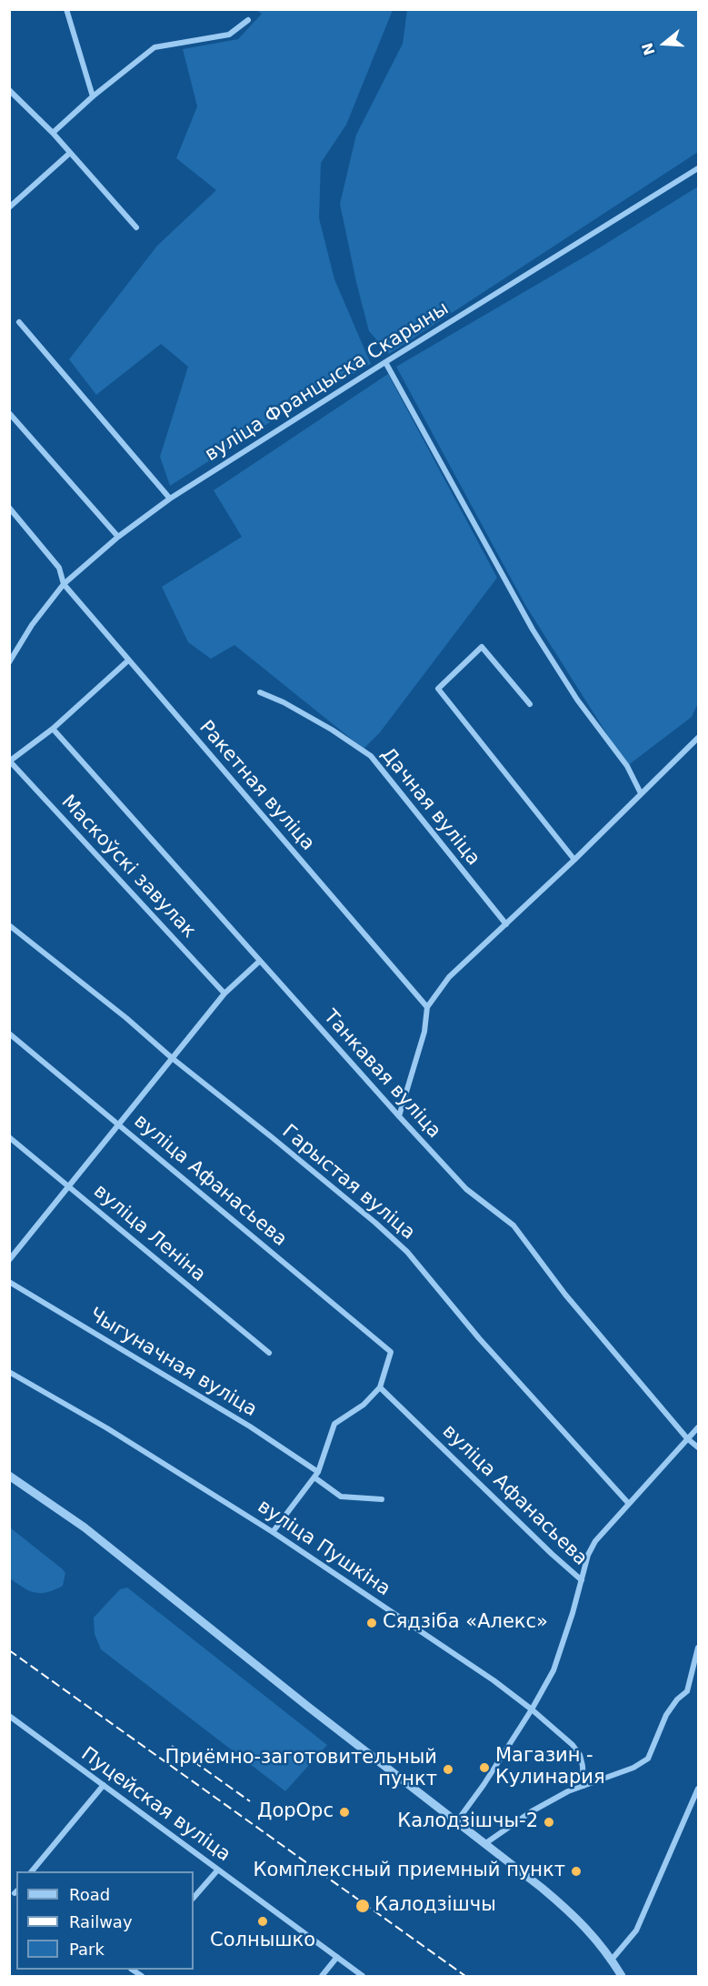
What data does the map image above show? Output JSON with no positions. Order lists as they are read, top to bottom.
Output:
{
  "streets": {
    "street": [
      "вуліца Францыска Скарыны",
      "Ракетная вуліца",
      "Дачная вуліца",
      "Маскоўскі завулак",
      "Танкавая вуліца",
      "вуліца Афанасьева",
      "Гарыстая вуліца",
      "вуліца Леніна",
      "Чыгуначная вуліца",
      "вуліца Пушкіна",
      "Пуцейская вуліца"
    ]
  },
  "crossings": [
    ["вуліца Францыска Скарыны", "Ракетная вуліца"]
  ],
  "places": [
    "Сядзіба «Алекс»",
    "Магазин - Кулинария",
    "Приёмно-заготовительный пункт",
    "ДорОрс",
    "Калодзішчы-2",
    "Комплексный приемный пункт",
    "Калодзішчы",
    "Солнышко"
  ],
  "legend": ["Road", "Railway", "Park"],
  "north": "left"
}
